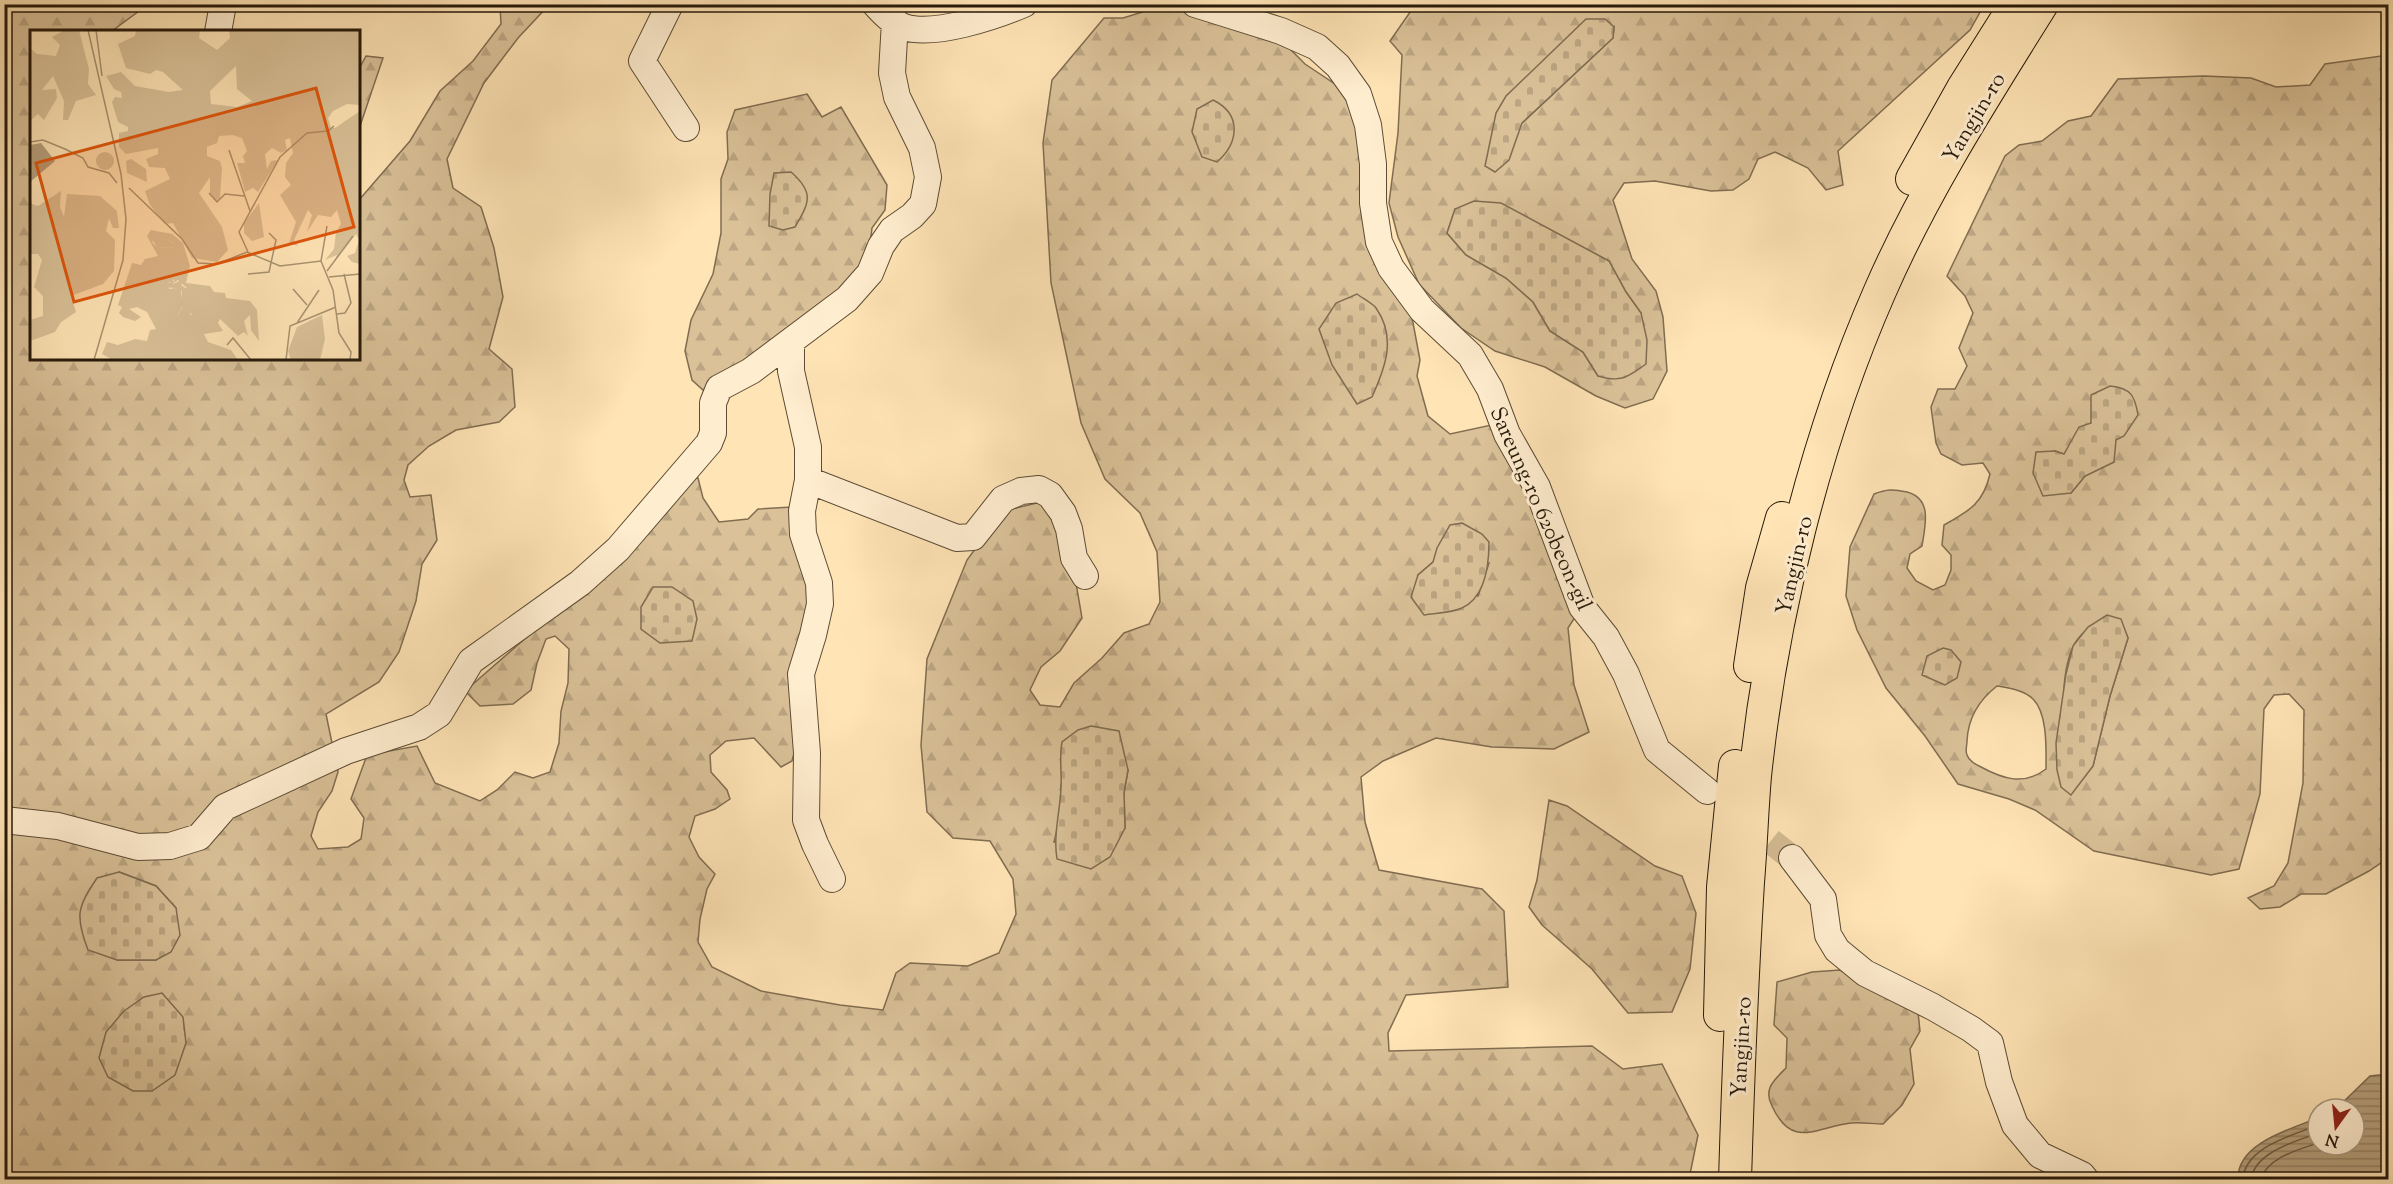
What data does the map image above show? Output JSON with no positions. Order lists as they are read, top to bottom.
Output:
{
  "streets": {
    "main road": ["Yangjin-ro"],
    "street": ["Sareung-ro 620beon-gil"]
  },
  "north": "bottom"
}
